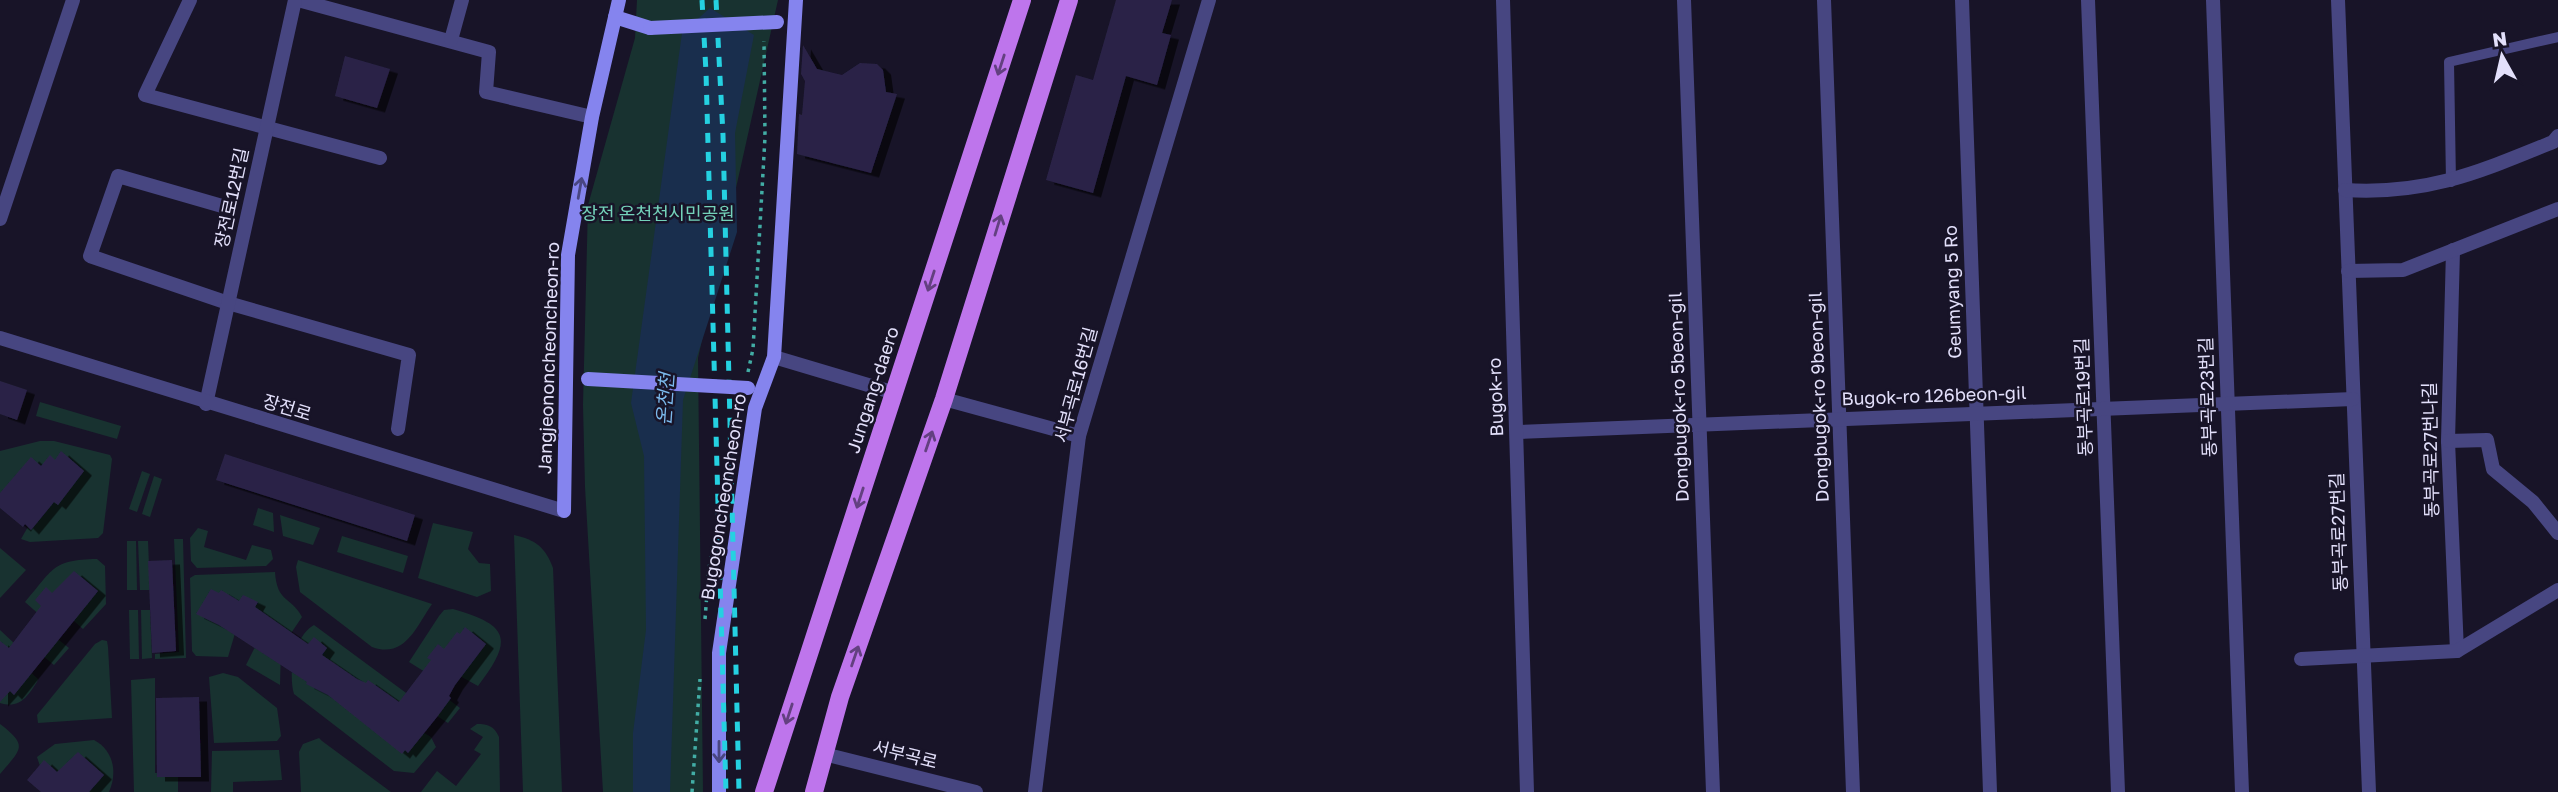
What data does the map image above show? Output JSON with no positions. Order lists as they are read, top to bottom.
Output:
{
  "streets": {
    "main road": ["Jangjeononcheoncheon-ro", "Jungang-daero", "Bugogoncheoncheon-ro"],
    "street": [
      "장전로12번길",
      "Geumyang 5 Ro",
      "서부곡로16번길",
      "Bugok-ro 126beon-gil",
      "Bugok-ro",
      "Dongbugok-ro 5beon-gil",
      "Dongbugok-ro 9beon-gil",
      "동부곡로19번길",
      "동부곡로23번길",
      "장전로",
      "동부곡로27번나길",
      "동부곡로27번길",
      "서부곡로"
    ]
  },
  "crossings": [
    ["장전로12번길", "장전로"],
    ["Geumyang 5 Ro", "Bugok-ro 126beon-gil"],
    ["Jangjeononcheoncheon-ro", "장전로"],
    ["Bugok-ro 126beon-gil", "Bugok-ro"],
    ["Bugok-ro 126beon-gil", "Dongbugok-ro 5beon-gil"],
    ["Bugok-ro 126beon-gil", "Dongbugok-ro 9beon-gil"],
    ["Bugok-ro 126beon-gil", "동부곡로19번길"],
    ["Bugok-ro 126beon-gil", "동부곡로23번길"],
    ["Bugok-ro 126beon-gil", "동부곡로27번길"]
  ],
  "one_way": ["Jangjeononcheoncheon-ro", "Bugogoncheoncheon-ro"],
  "water": ["온천천"],
  "parks": ["장전 온천천시민공원"],
  "north": "top"
}
